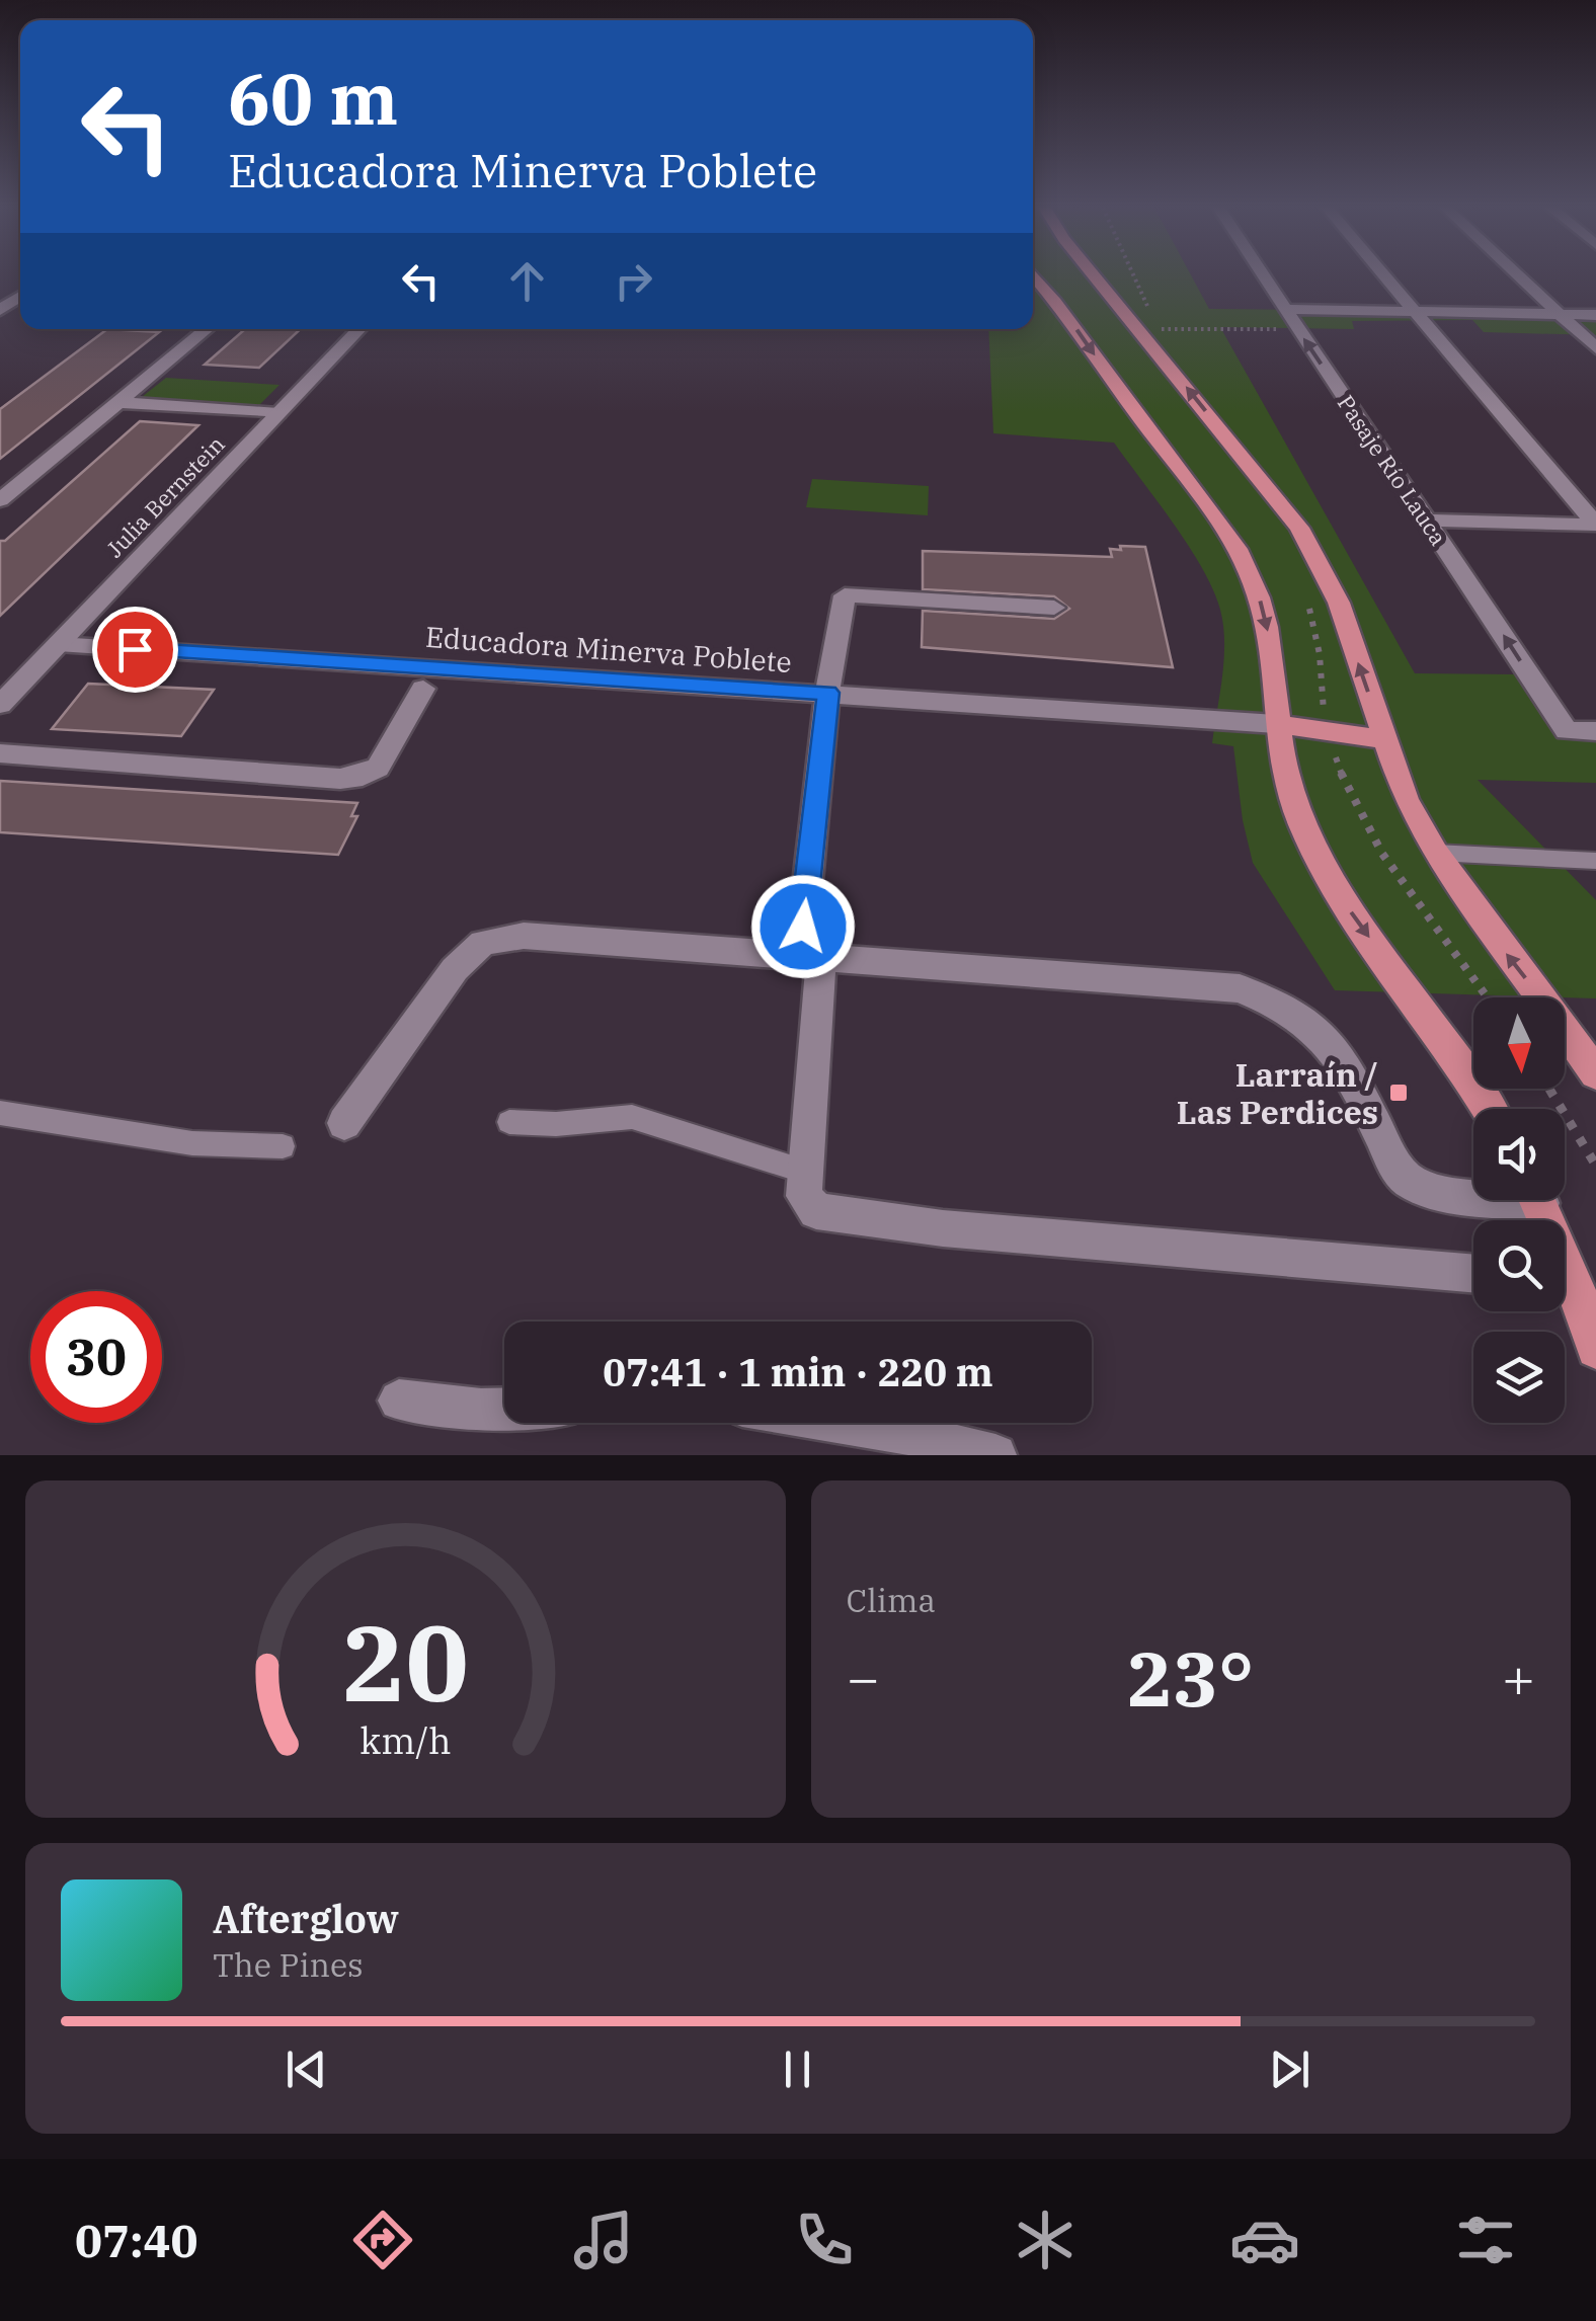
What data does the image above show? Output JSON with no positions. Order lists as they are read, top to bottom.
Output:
{
  "streets": {
    "street": ["Pasaje Río Lauca", "Julia Bernstein", "Educadora Minerva Poblete"]
  },
  "crossings": [
    ["Julia Bernstein", "Educadora Minerva Poblete"]
  ],
  "places": {
    "transit": ["Larraín / Las Perdices"]
  },
  "north": "bottom",
  "page": {
    "turn": ["60 m", "Educadora Minerva Poblete"],
    "limit": "30",
    "trip": "07:41 · 1 min · 220 m",
    "tile": "Clima",
    "heat": ["−", "23°", "+"],
    "song": ["Afterglow", "The Pines"],
    "tabs": "07:40",
    "gauge": ["20", "km/h"]
  }
}
